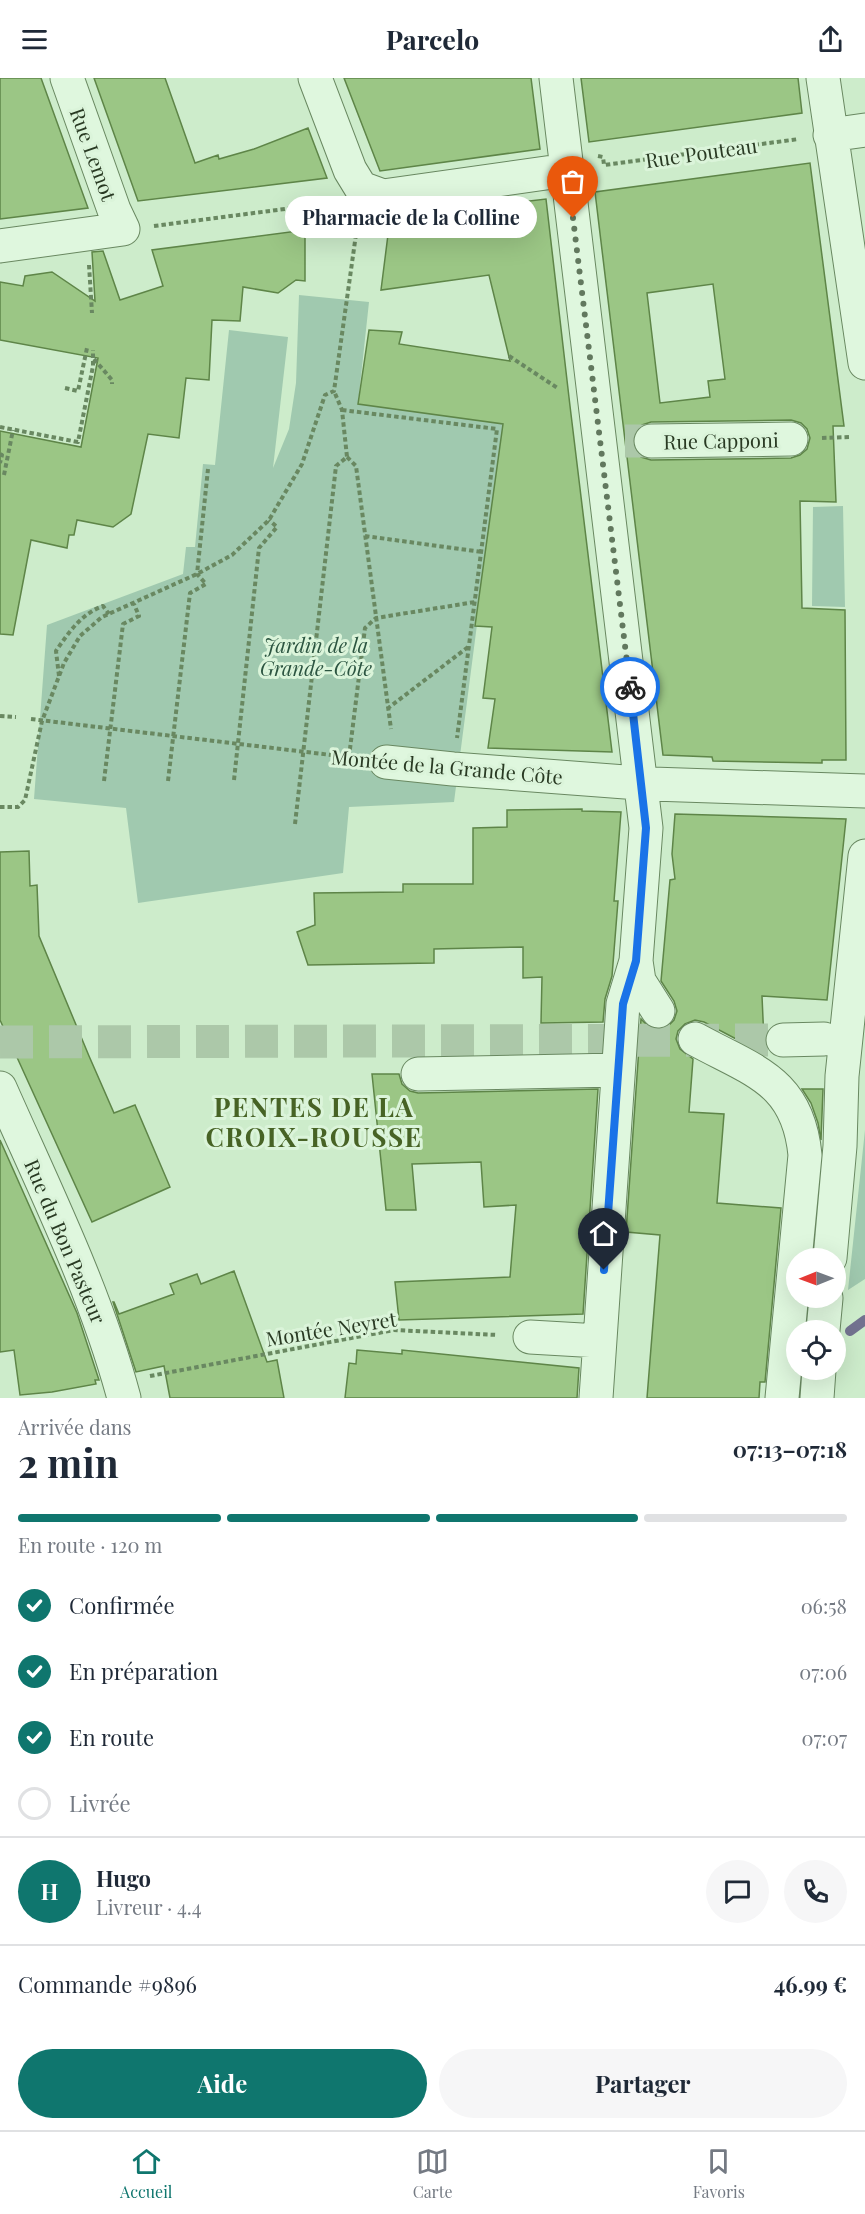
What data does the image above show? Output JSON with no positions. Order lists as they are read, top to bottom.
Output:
{
  "streets": {
    "street": [
      "Rue Lemot",
      "Rue Capponi",
      "Montée de la Grande Côte",
      "Rue du Bon Pasteur"
    ],
    "path": ["Rue Pouteau", "Montée Neyret"]
  },
  "crossings": [
    ["Rue du Bon Pasteur", "Montée Neyret"]
  ],
  "districts": ["PENTES DE LA CROIX-ROUSSE"],
  "parks": ["Jardin de la Grande-Côte"],
  "places": ["Pharmacie de la Colline"],
  "north": "left",
  "page": {
    "header": "Parcelo",
    "bubble": "Pharmacie de la Colline",
    "heading": ["2 min", "Arrivée dans", "07:13–07:18"],
    "panel": [
      "Hugo",
      "Livreur · 4.4",
      "Commande #9896",
      "46.99 €"
    ],
    "bar": "En route · 120 m",
    "list": [
      ["Confirmée", "06:58"],
      ["En préparation", "07:06"],
      ["En route", "07:07"],
      "Livrée"
    ],
    "round": "H",
    "buttons": ["Aide", "Partager"],
    "tabs": ["Accueil", "Carte", "Favoris"]
  }
}
